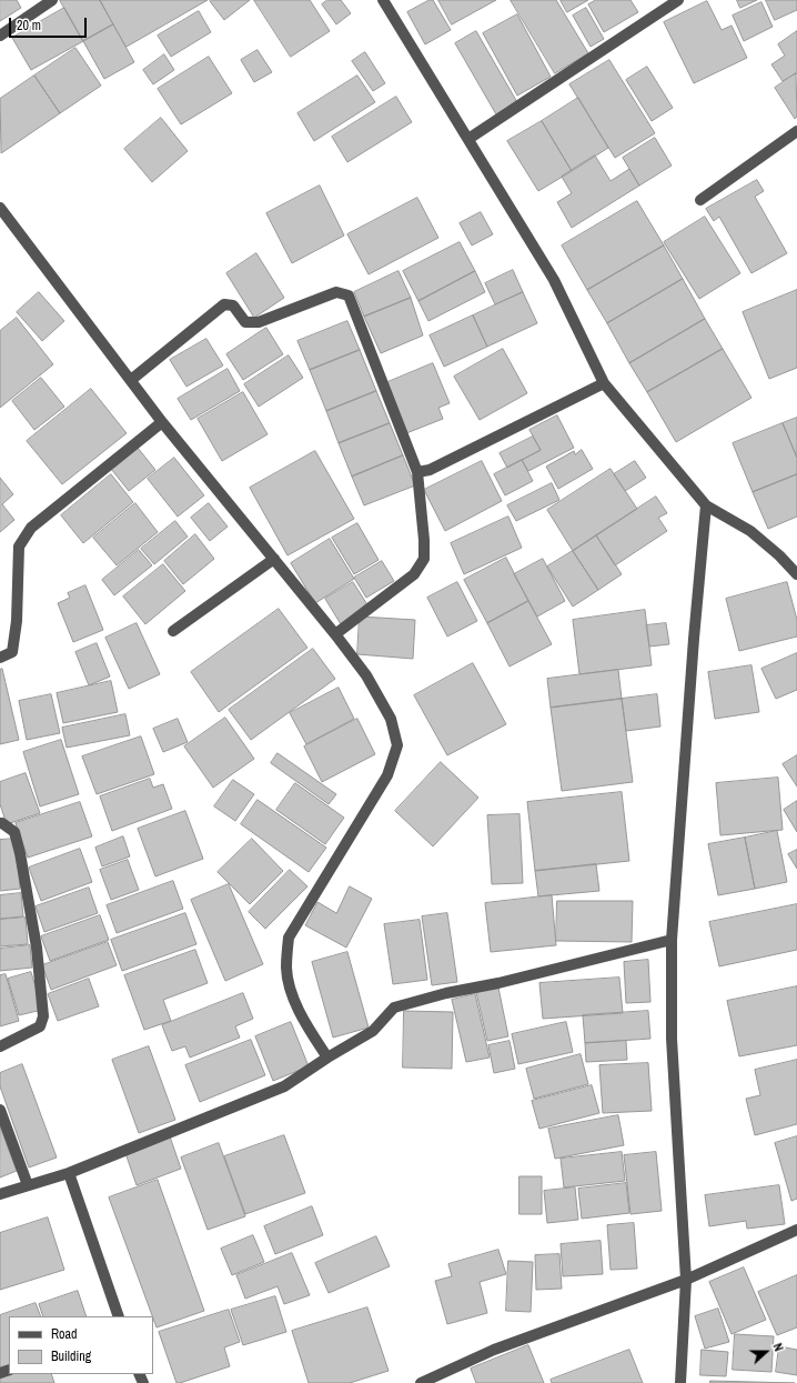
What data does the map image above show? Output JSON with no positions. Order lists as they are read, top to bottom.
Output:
{
  "legend": ["Road", "Building"],
  "scale_bar": "20 m",
  "north": "right"
}
